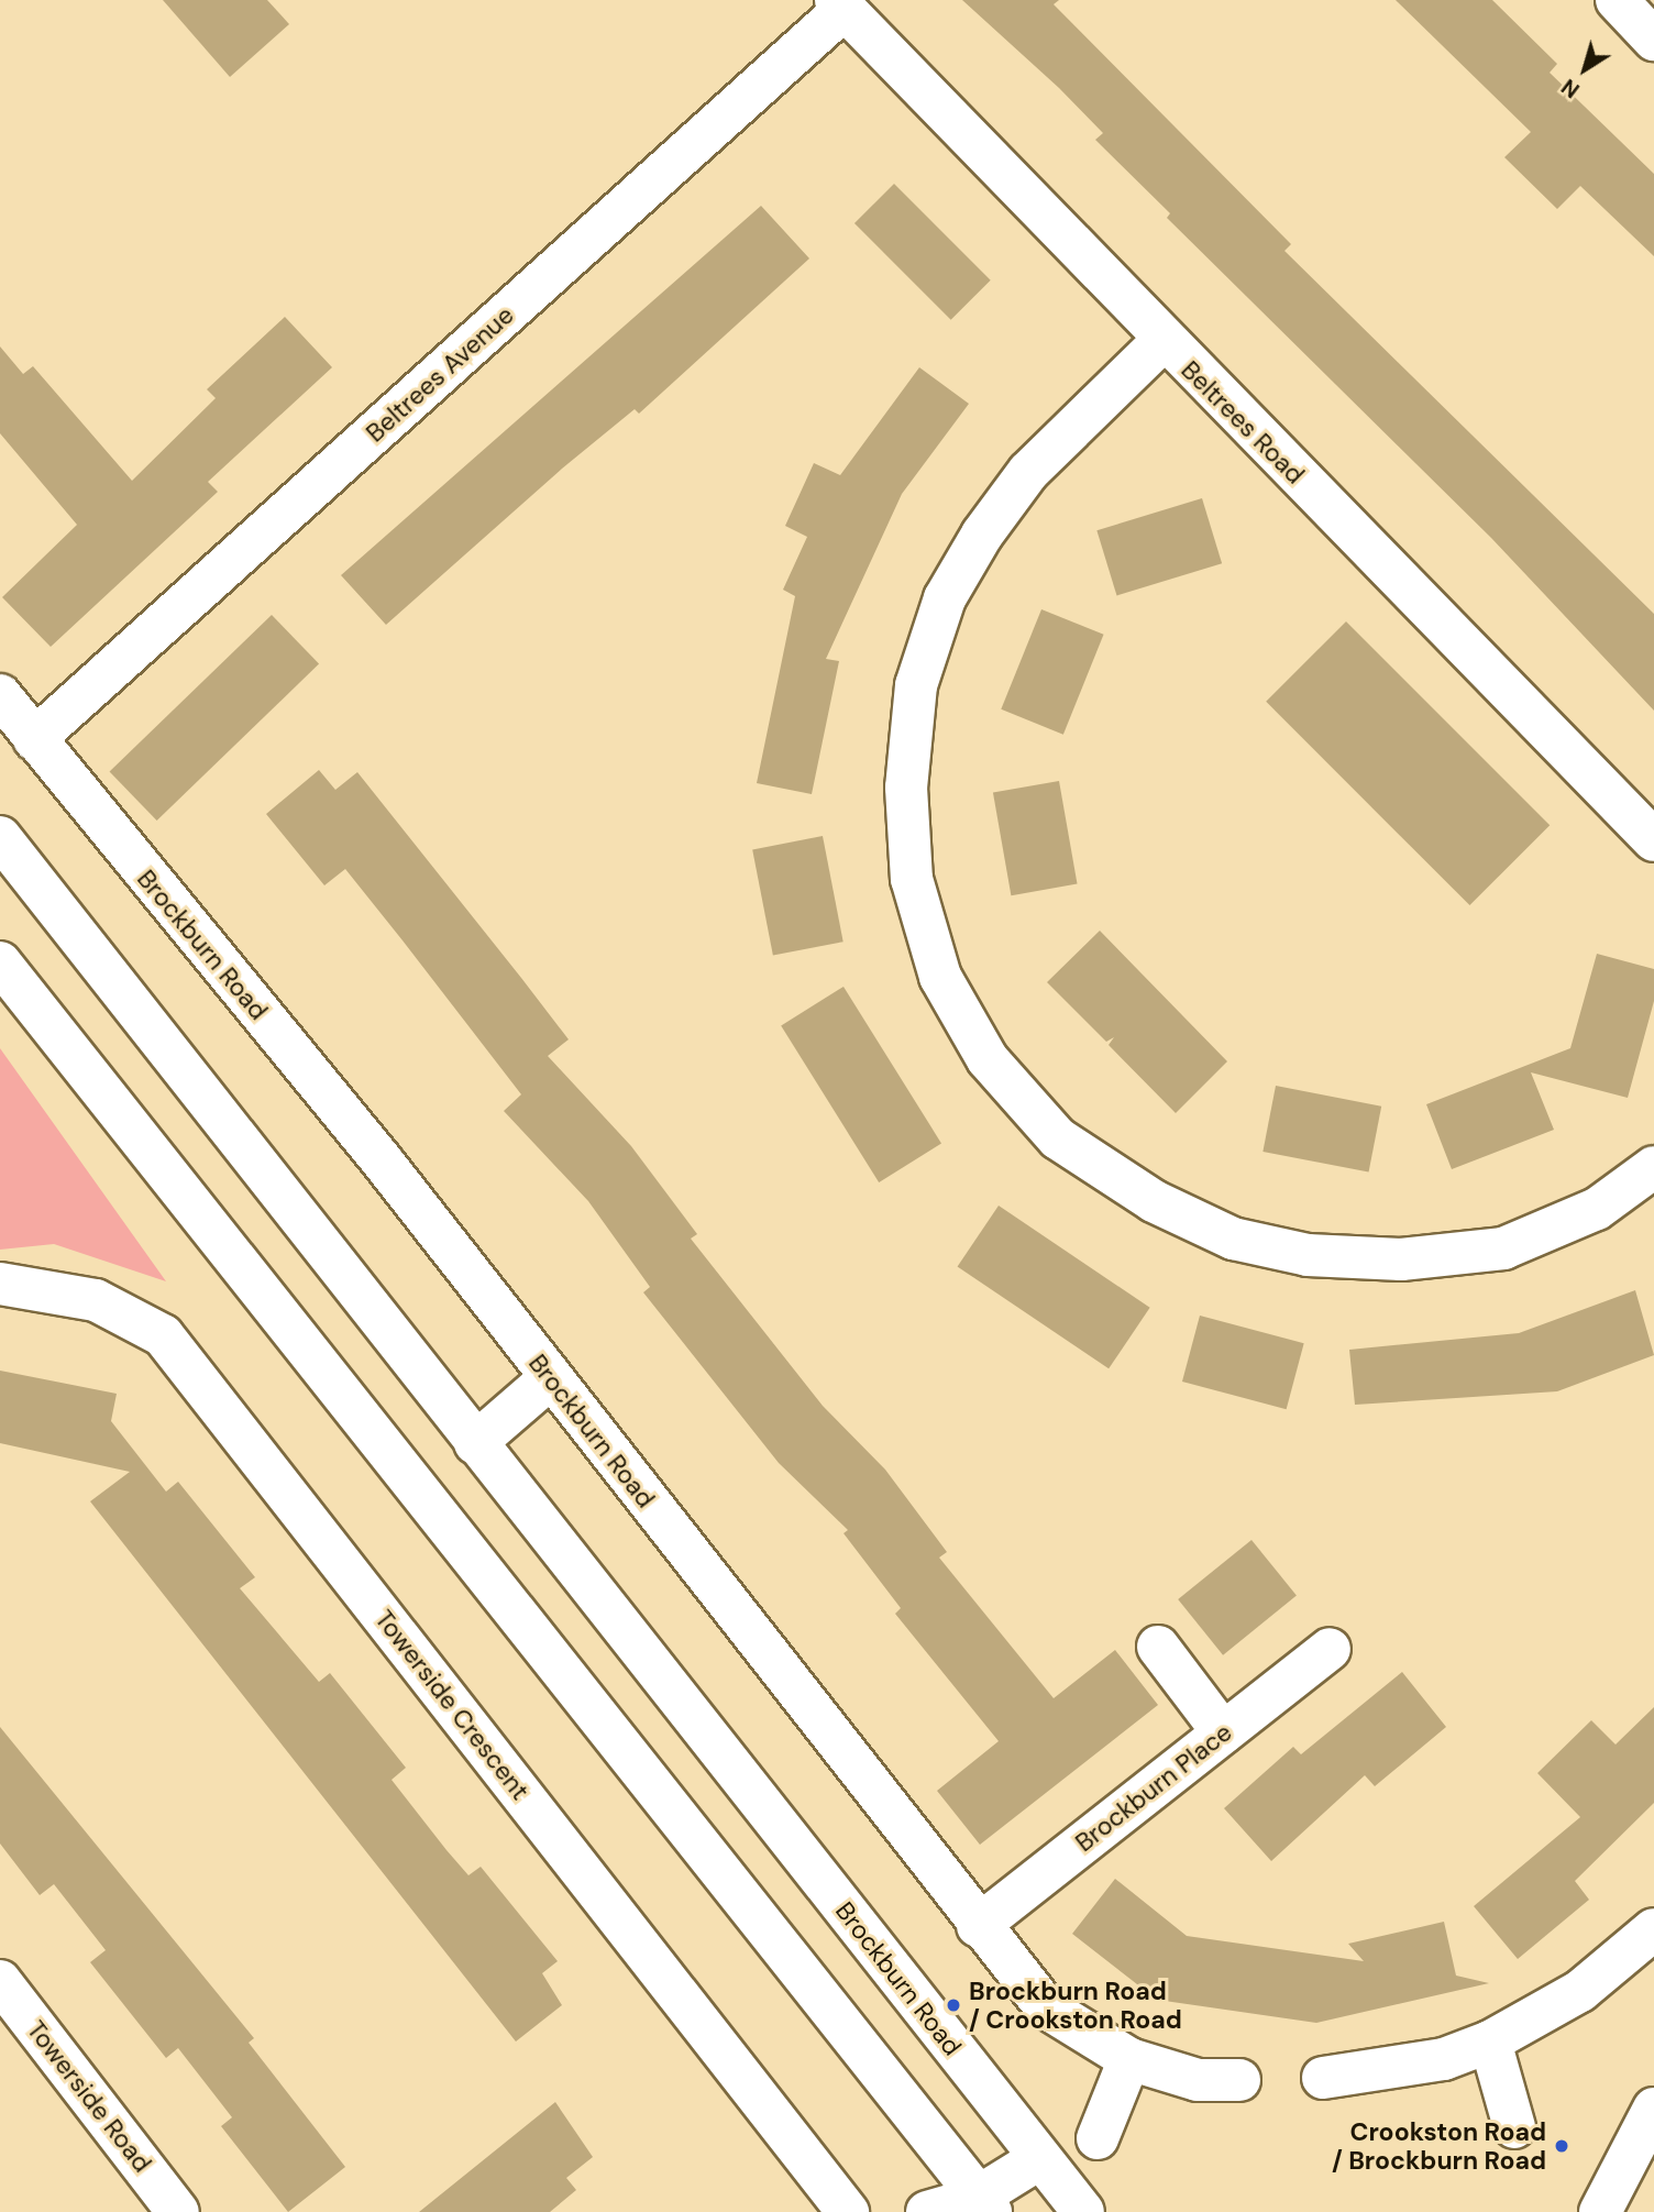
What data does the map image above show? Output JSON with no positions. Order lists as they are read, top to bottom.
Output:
{
  "streets": {
    "street": [
      "Beltrees Avenue",
      "Beltrees Road",
      "Brockburn Road",
      "Towerside Crescent",
      "Brockburn Place",
      "Towerside Road"
    ]
  },
  "crossings": [
    ["Beltrees Avenue", "Beltrees Road"],
    ["Beltrees Avenue", "Brockburn Road"],
    ["Brockburn Road", "Brockburn Place"]
  ],
  "places": ["Brockburn Road / Crookston Road", "Crookston Road / Brockburn Road"],
  "north": "bottom left"
}
